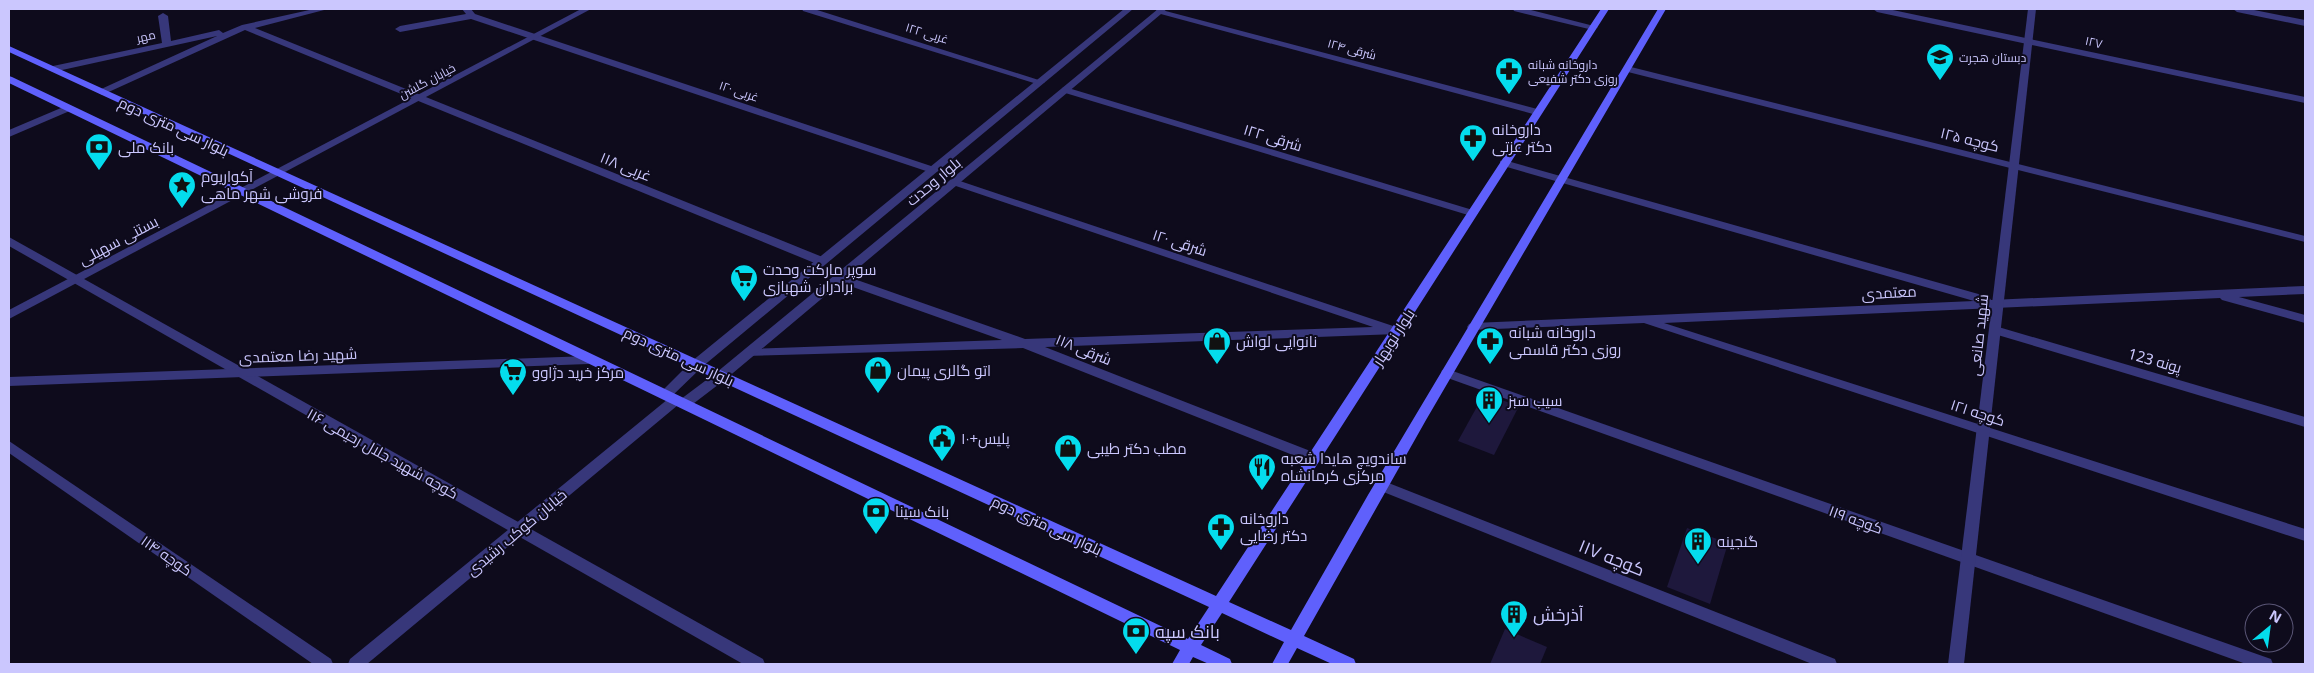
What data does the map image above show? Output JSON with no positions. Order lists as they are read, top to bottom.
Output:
{
  "streets": {
    "main road": ["بلوار سی متری دوم", "بلوار نوبهار"],
    "street": [
      "۱۲۲ غربی",
      "مهر",
      "۱۲۷",
      "۱۲۴ شرقی",
      "خیابان گلشن",
      "۱۲۰ غربی",
      "۱۲۲ شرقی",
      "کوچه ۱۲۵",
      "۱۱۸ غربی",
      "بلوار وحدت",
      "بستنی سهیلی",
      "۱۲۰ شرقی",
      "معتمدی",
      "شهید صانعی",
      "۱۱۸ شرقی",
      "شهید رضا معتمدی",
      "123 پونه",
      "کوچه ۱۲۱",
      "کوچه شهید جلال رحیمی ۱۱۶",
      "کوچه ۱۱۹",
      "خیابان کوکب رشیدی",
      "کوچه ۱۱۴",
      "کوچه ۱۱۷"
    ]
  },
  "crossings": [
    ["۱۲۲ غربی", "بلوار وحدت"],
    ["مهر", "بلوار سی متری دوم"],
    ["مهر", "۱۱۸ غربی"],
    ["۱۲۷", "شهید صانعی"],
    ["۱۲۴ شرقی", "بلوار وحدت"],
    ["۱۲۴ شرقی", "بلوار نوبهار"],
    ["خیابان گلشن", "۱۲۰ غربی"],
    ["خیابان گلشن", "بلوار سی متری دوم"],
    ["خیابان گلشن", "۱۱۸ غربی"],
    ["خیابان گلشن", "بستنی سهیلی"],
    ["۱۲۰ غربی", "بلوار وحدت"],
    ["بلوار سی متری دوم", "بلوار وحدت"],
    ["بلوار سی متری دوم", "بستنی سهیلی"],
    ["بلوار سی متری دوم", "بلوار نوبهار"],
    ["بلوار سی متری دوم", "شهید رضا معتمدی"],
    ["بلوار سی متری دوم", "خیابان کوکب رشیدی"],
    ["۱۲۲ شرقی", "بلوار وحدت"],
    ["۱۲۲ شرقی", "بلوار نوبهار"],
    ["کوچه ۱۲۵", "شهید صانعی"],
    ["۱۱۸ غربی", "بلوار وحدت"],
    ["بلوار وحدت", "۱۲۰ شرقی"],
    ["بلوار وحدت", "۱۱۸ شرقی"],
    ["بلوار وحدت", "خیابان کوکب رشیدی"],
    ["بستنی سهیلی", "کوچه شهید جلال رحیمی ۱۱۶"],
    ["۱۲۰ شرقی", "بلوار نوبهار"],
    ["معتمدی", "شهید صانعی"],
    ["معتمدی", "کوچه ۱۲۱"],
    ["شهید صانعی", "123 پونه"],
    ["شهید صانعی", "کوچه ۱۲۱"],
    ["شهید صانعی", "کوچه ۱۱۹"],
    ["بلوار نوبهار", "۱۱۸ شرقی"],
    ["شهید رضا معتمدی", "کوچه شهید جلال رحیمی ۱۱۶"],
    ["کوچه شهید جلال رحیمی ۱۱۶", "خیابان کوکب رشیدی"]
  ],
  "places": {
    "school or university": ["دبستان هجرت"],
    "pharmacy": [
      "داروخانه شبانه روزی دکتر شفیعی",
      "داروخانه دکتر عزتی",
      "داروخانه شبانه روزی دکتر قاسمی",
      "داروخانه دکتر رضایی"
    ],
    "bank": ["بانک ملی", "بانک سینا", "بانک سپه"],
    "place": ["آکواریوم فروشی شهر ماهی"],
    "supermarket": ["سوپر مارکت وحدت برادران شهبازی", "مرکز خرید دژاوو"],
    "shop": ["نانوایی لواش", "اتو گالری پیمان", "مطب دکتر طیبی"],
    "building": ["سیب سبز", "گنجینه", "آذرخش"],
    "public building": ["پلیس+۱۰"],
    "restaurant": ["ساندویچ هایدا شعبه مرکزی کرمانشاه"]
  },
  "north": "top right"
}
